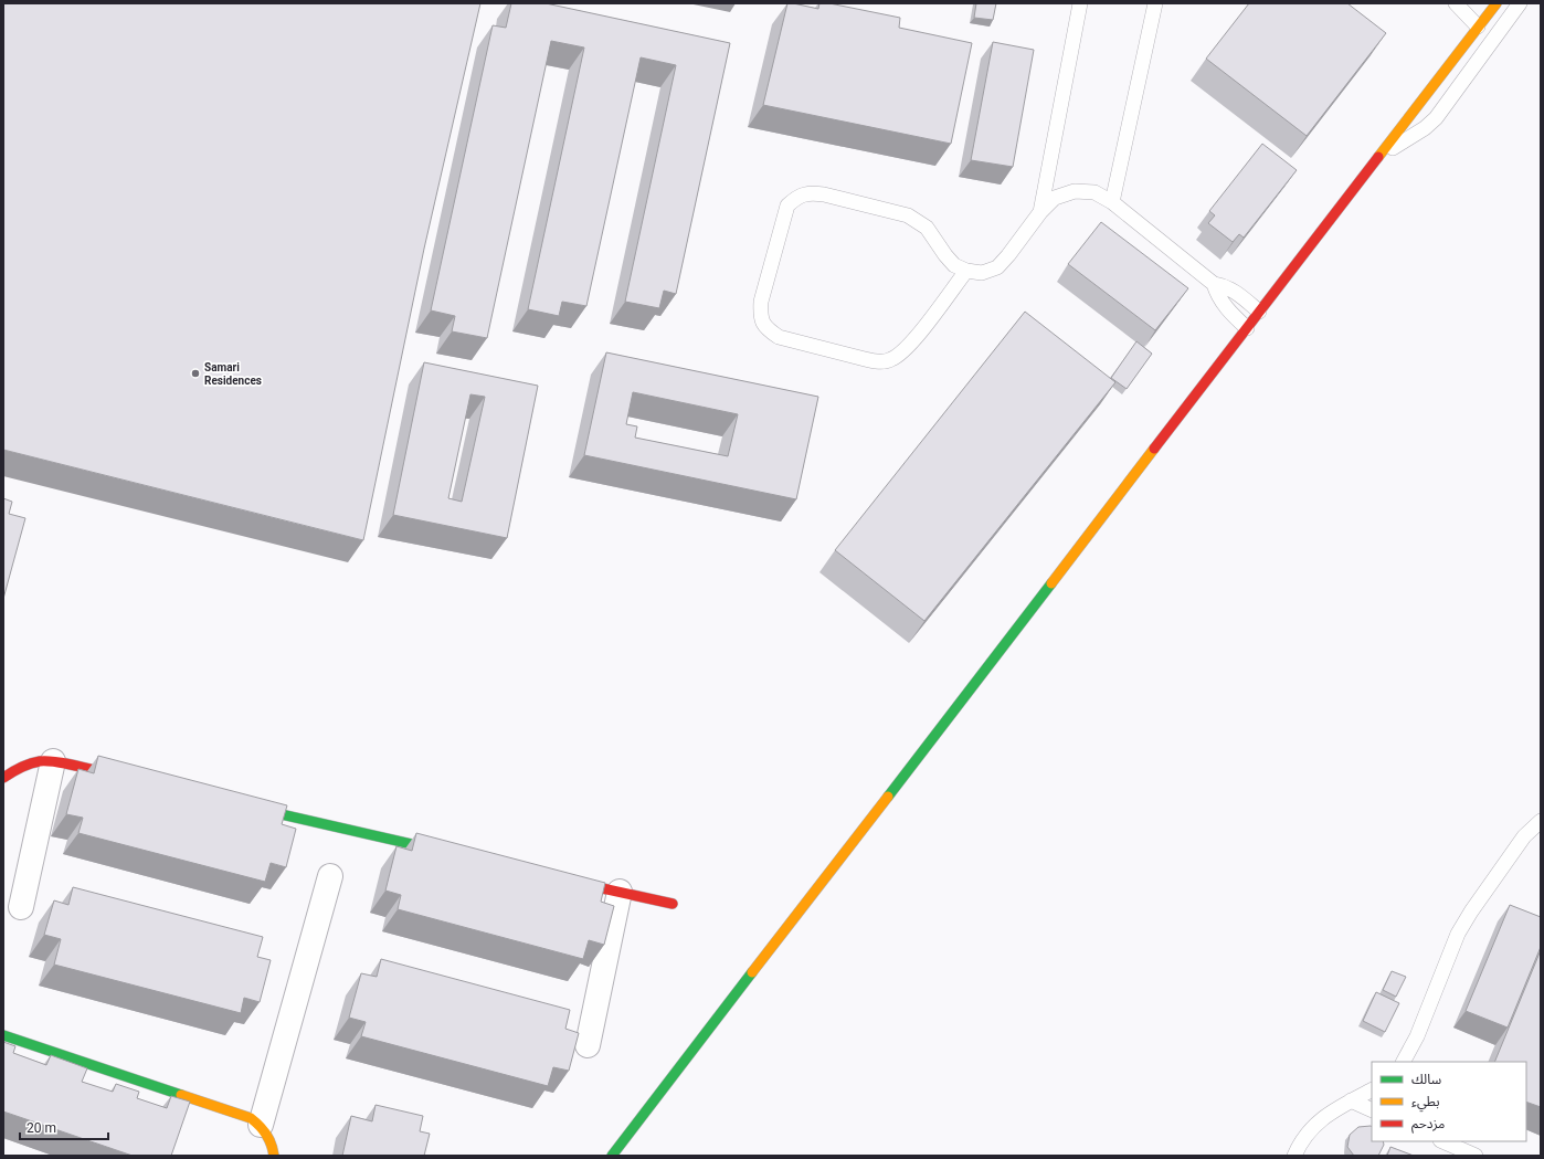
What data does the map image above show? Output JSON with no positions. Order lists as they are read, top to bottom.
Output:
{
  "places": ["Samari Residences"],
  "legend": ["سالك", "بطيء", "مزدحم"],
  "scale_bar": "20 m"
}
